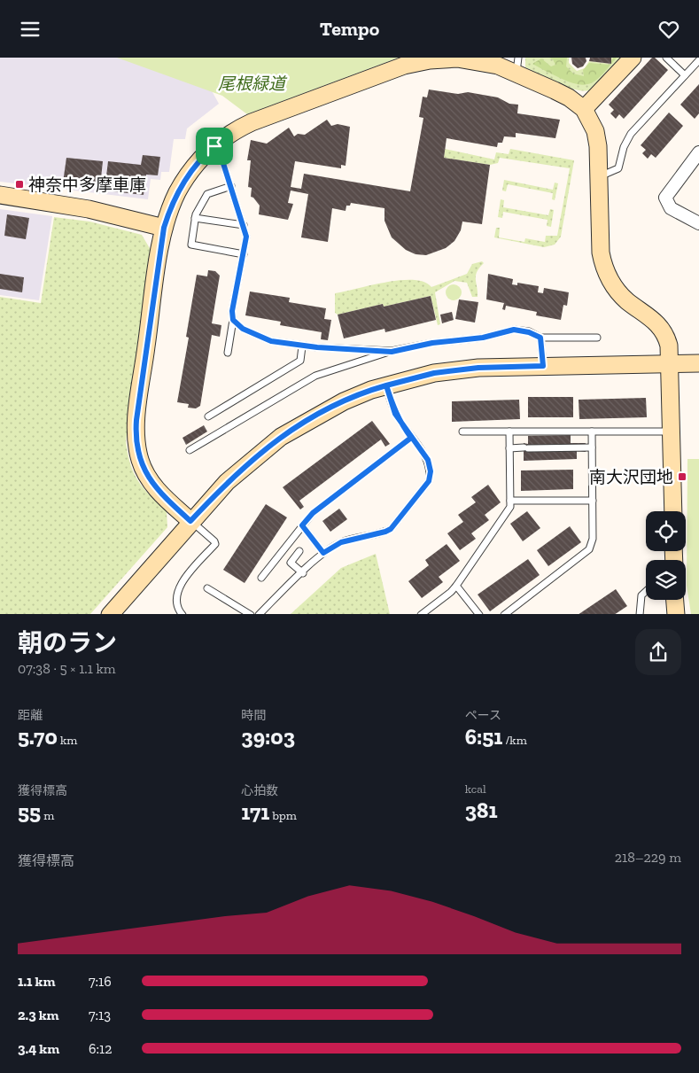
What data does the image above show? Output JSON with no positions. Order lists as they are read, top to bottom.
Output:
{
  "parks": ["尾根緑道"],
  "places": {
    "transit": ["神奈中多摩車庫", "南大沢団地"]
  },
  "page": {
    "header": "Tempo",
    "heading": ["朝のラン", "07:38 · 5 × 1.1 km"],
    "stats": [
      ["距離", "5.70 km"],
      ["時間", "39:03"],
      ["ペース", "6:51 /km"],
      ["獲得標高", "55 m"],
      ["心拍数", "171 bpm"],
      ["kcal", "381"]
    ],
    "chart": ["獲得標高", "218–229 m"],
    "list": [
      {
        "name": "1.1 km",
        "note": "7:16"
      },
      {
        "name": "2.3 km",
        "note": "7:13"
      },
      {
        "name": "3.4 km",
        "note": "6:12"
      }
    ]
  }
}
